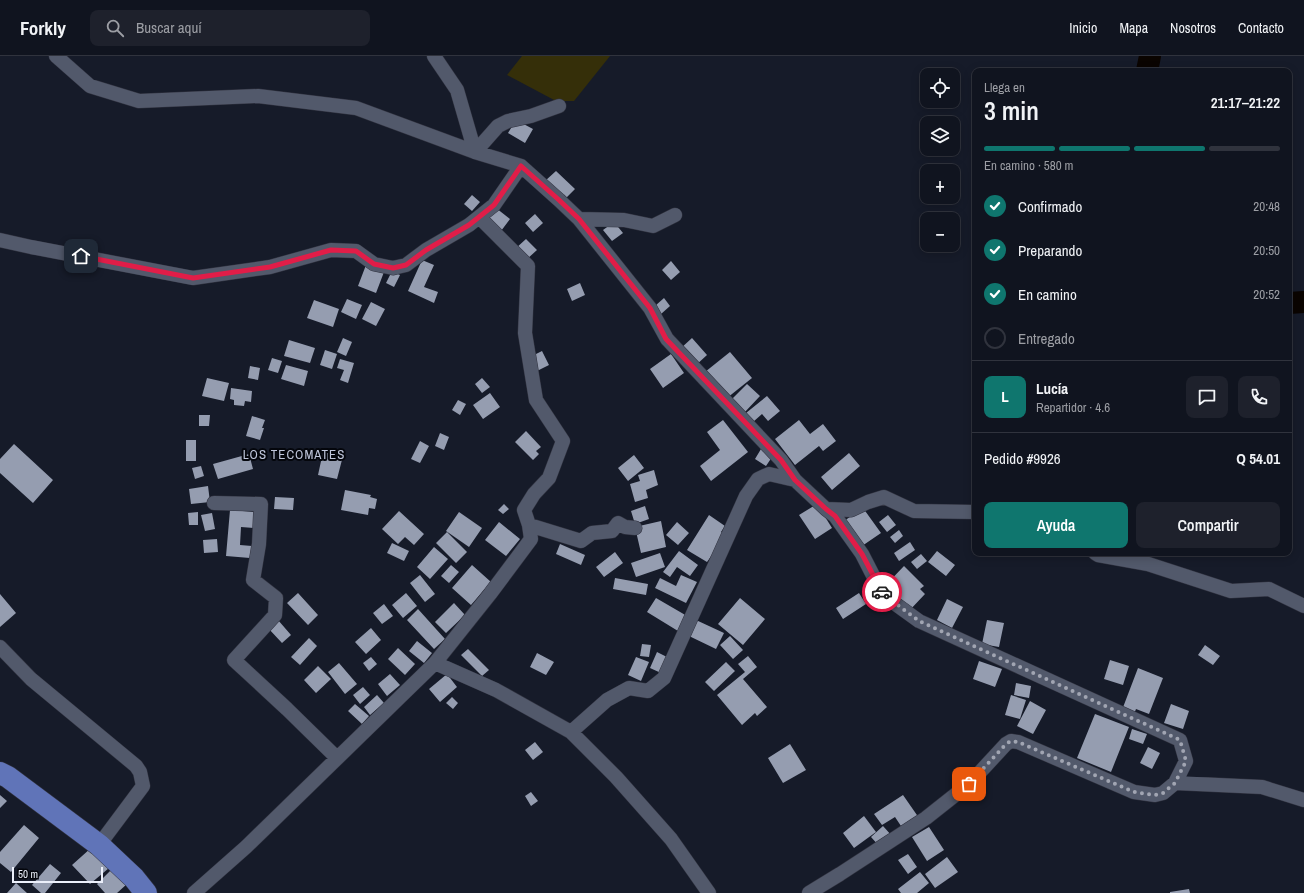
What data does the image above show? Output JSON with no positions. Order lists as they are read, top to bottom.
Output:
{
  "districts": ["LOS TECOMATES"],
  "scale_bar": "50 m",
  "page": {
    "header": "Forkly",
    "search": "Buscar aquí",
    "nav": [
      "Inicio",
      "Mapa",
      "Nosotros",
      "Contacto"
    ],
    "map_buttons": ["+", "−"],
    "heading": ["3 min", "Llega en", "21:17–21:22"],
    "panel": [
      "Lucía",
      "Repartidor · 4.6",
      "Pedido #9926",
      "Q 54.01"
    ],
    "bar": "En camino · 580 m",
    "list": [
      ["Confirmado", "20:48"],
      ["Preparando", "20:50"],
      ["En camino", "20:52"],
      "Entregado"
    ],
    "round": "L",
    "buttons": ["Ayuda", "Compartir"],
    "scale": "50 m"
  }
}
